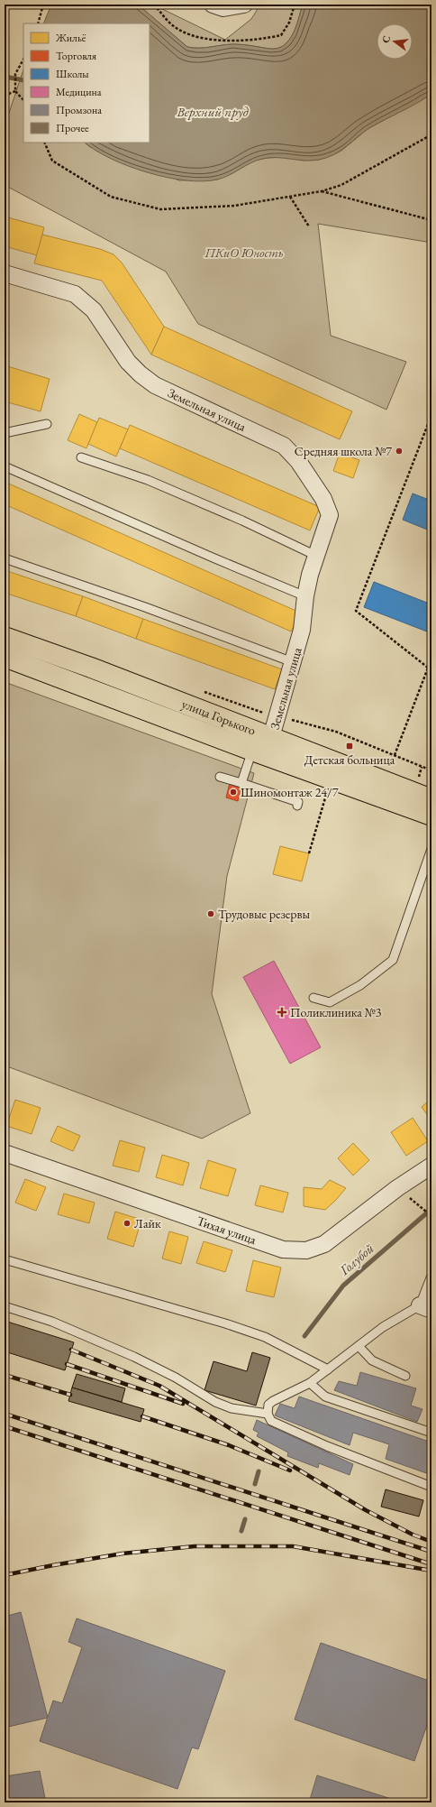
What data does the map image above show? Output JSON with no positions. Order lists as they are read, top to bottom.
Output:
{
  "streets": {
    "main road": ["улица Горького"],
    "street": ["Земельная улица", "Тихая улица"]
  },
  "crossings": [
    ["Земельная улица", "улица Горького"]
  ],
  "water": ["Верхний пруд", "Голубой"],
  "parks": ["ПКиО Юность"],
  "places": {
    "other": [
      "Средняя школа №7",
      "Шиномонтаж 24/7",
      "Трудовые резервы",
      "Лайк"
    ],
    "transit": ["Детская больница"],
    "health": ["Поликлиника №3"]
  },
  "legend": [
    "Жильё",
    "Торговля",
    "Школы",
    "Медицина",
    "Промзона",
    "Прочее"
  ],
  "north": "left"
}
